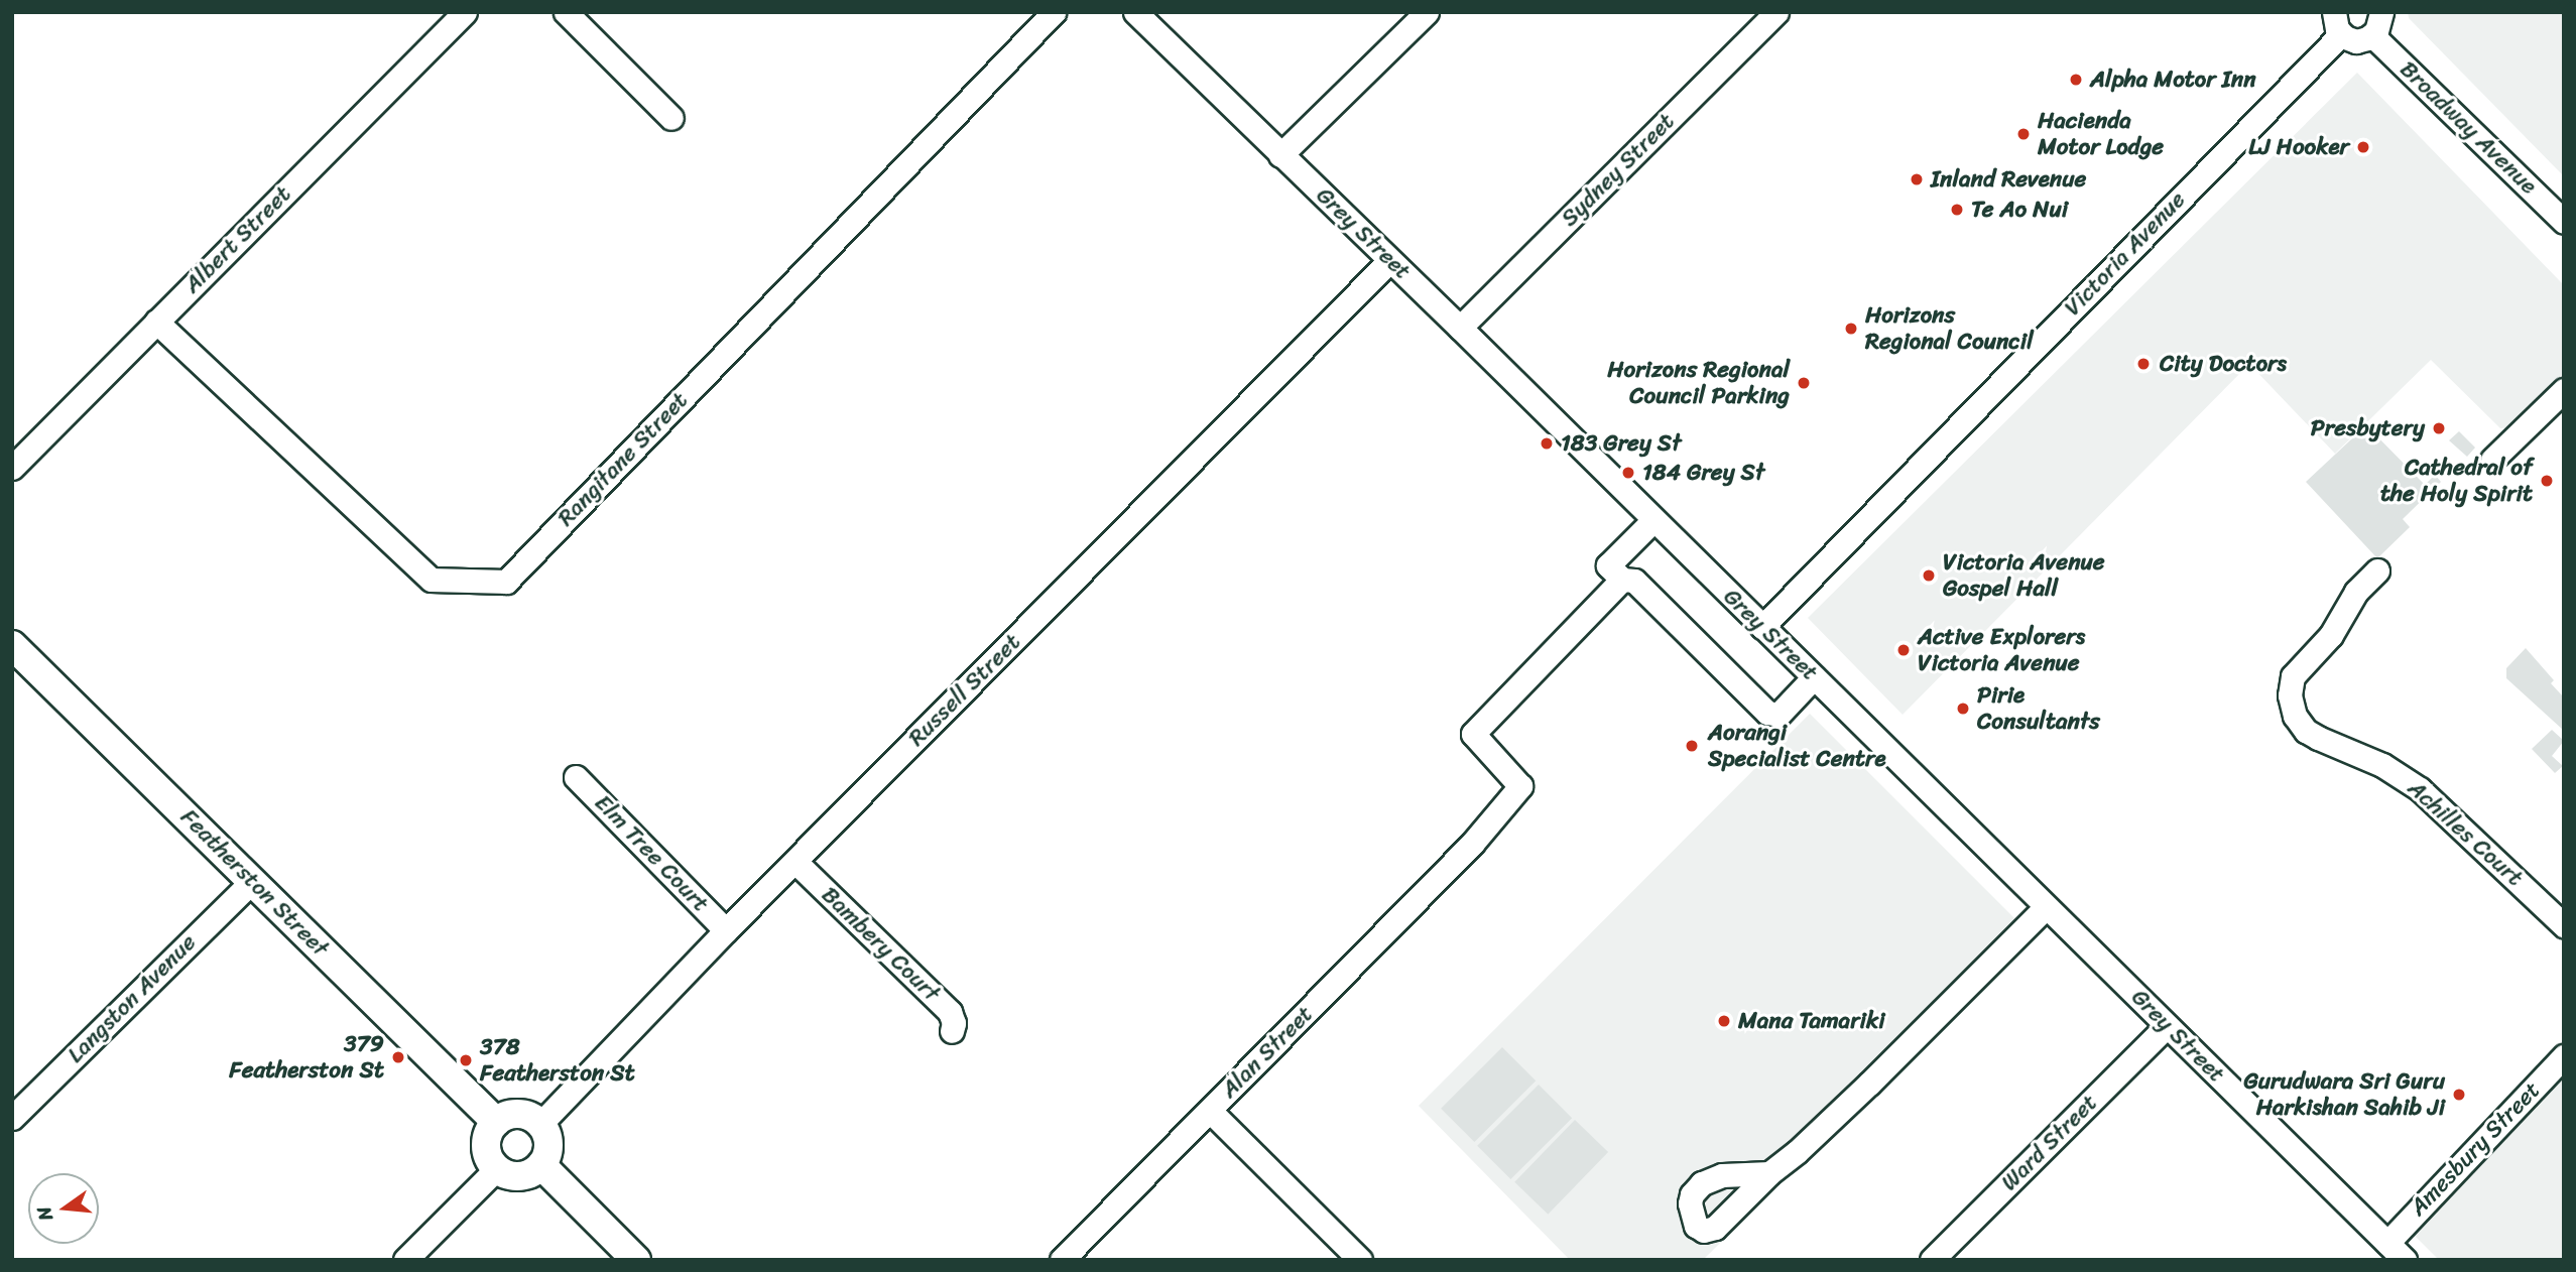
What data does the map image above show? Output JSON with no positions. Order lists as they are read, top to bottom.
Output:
{
  "streets": {
    "main road": ["Featherston Street"],
    "street": [
      "Broadway Avenue",
      "Sydney Street",
      "Grey Street",
      "Albert Street",
      "Victoria Avenue",
      "Rangitane Street",
      "Russell Street",
      "Achilles Court",
      "Elm Tree Court",
      "Bambery Court",
      "Langston Avenue",
      "Alan Street",
      "Ward Street",
      "Amesbury Street"
    ]
  },
  "crossings": [
    ["Sydney Street", "Grey Street"],
    ["Grey Street", "Victoria Avenue"],
    ["Grey Street", "Russell Street"],
    ["Grey Street", "Ward Street"],
    ["Grey Street", "Amesbury Street"],
    ["Albert Street", "Rangitane Street"],
    ["Russell Street", "Elm Tree Court"],
    ["Russell Street", "Featherston Street"],
    ["Russell Street", "Bambery Court"],
    ["Featherston Street", "Langston Avenue"]
  ],
  "places": [
    "Alpha Motor Inn",
    "Hacienda Motor Lodge",
    "LJ Hooker",
    "Inland Revenue",
    "Te Ao Nui",
    "Horizons Regional Council",
    "City Doctors",
    "Horizons Regional Council Parking",
    "Presbytery",
    "183 Grey St",
    "184 Grey St",
    "Cathedral of the Holy Spirit",
    "Victoria Avenue Gospel Hall",
    "Active Explorers Victoria Avenue",
    "Pirie Consultants",
    "Aorangi Specialist Centre",
    "Mana Tamariki",
    "379 Featherston St",
    "378 Featherston St",
    "Gurudwara Sri Guru Harkishan Sahib Ji"
  ],
  "north": "left"
}
